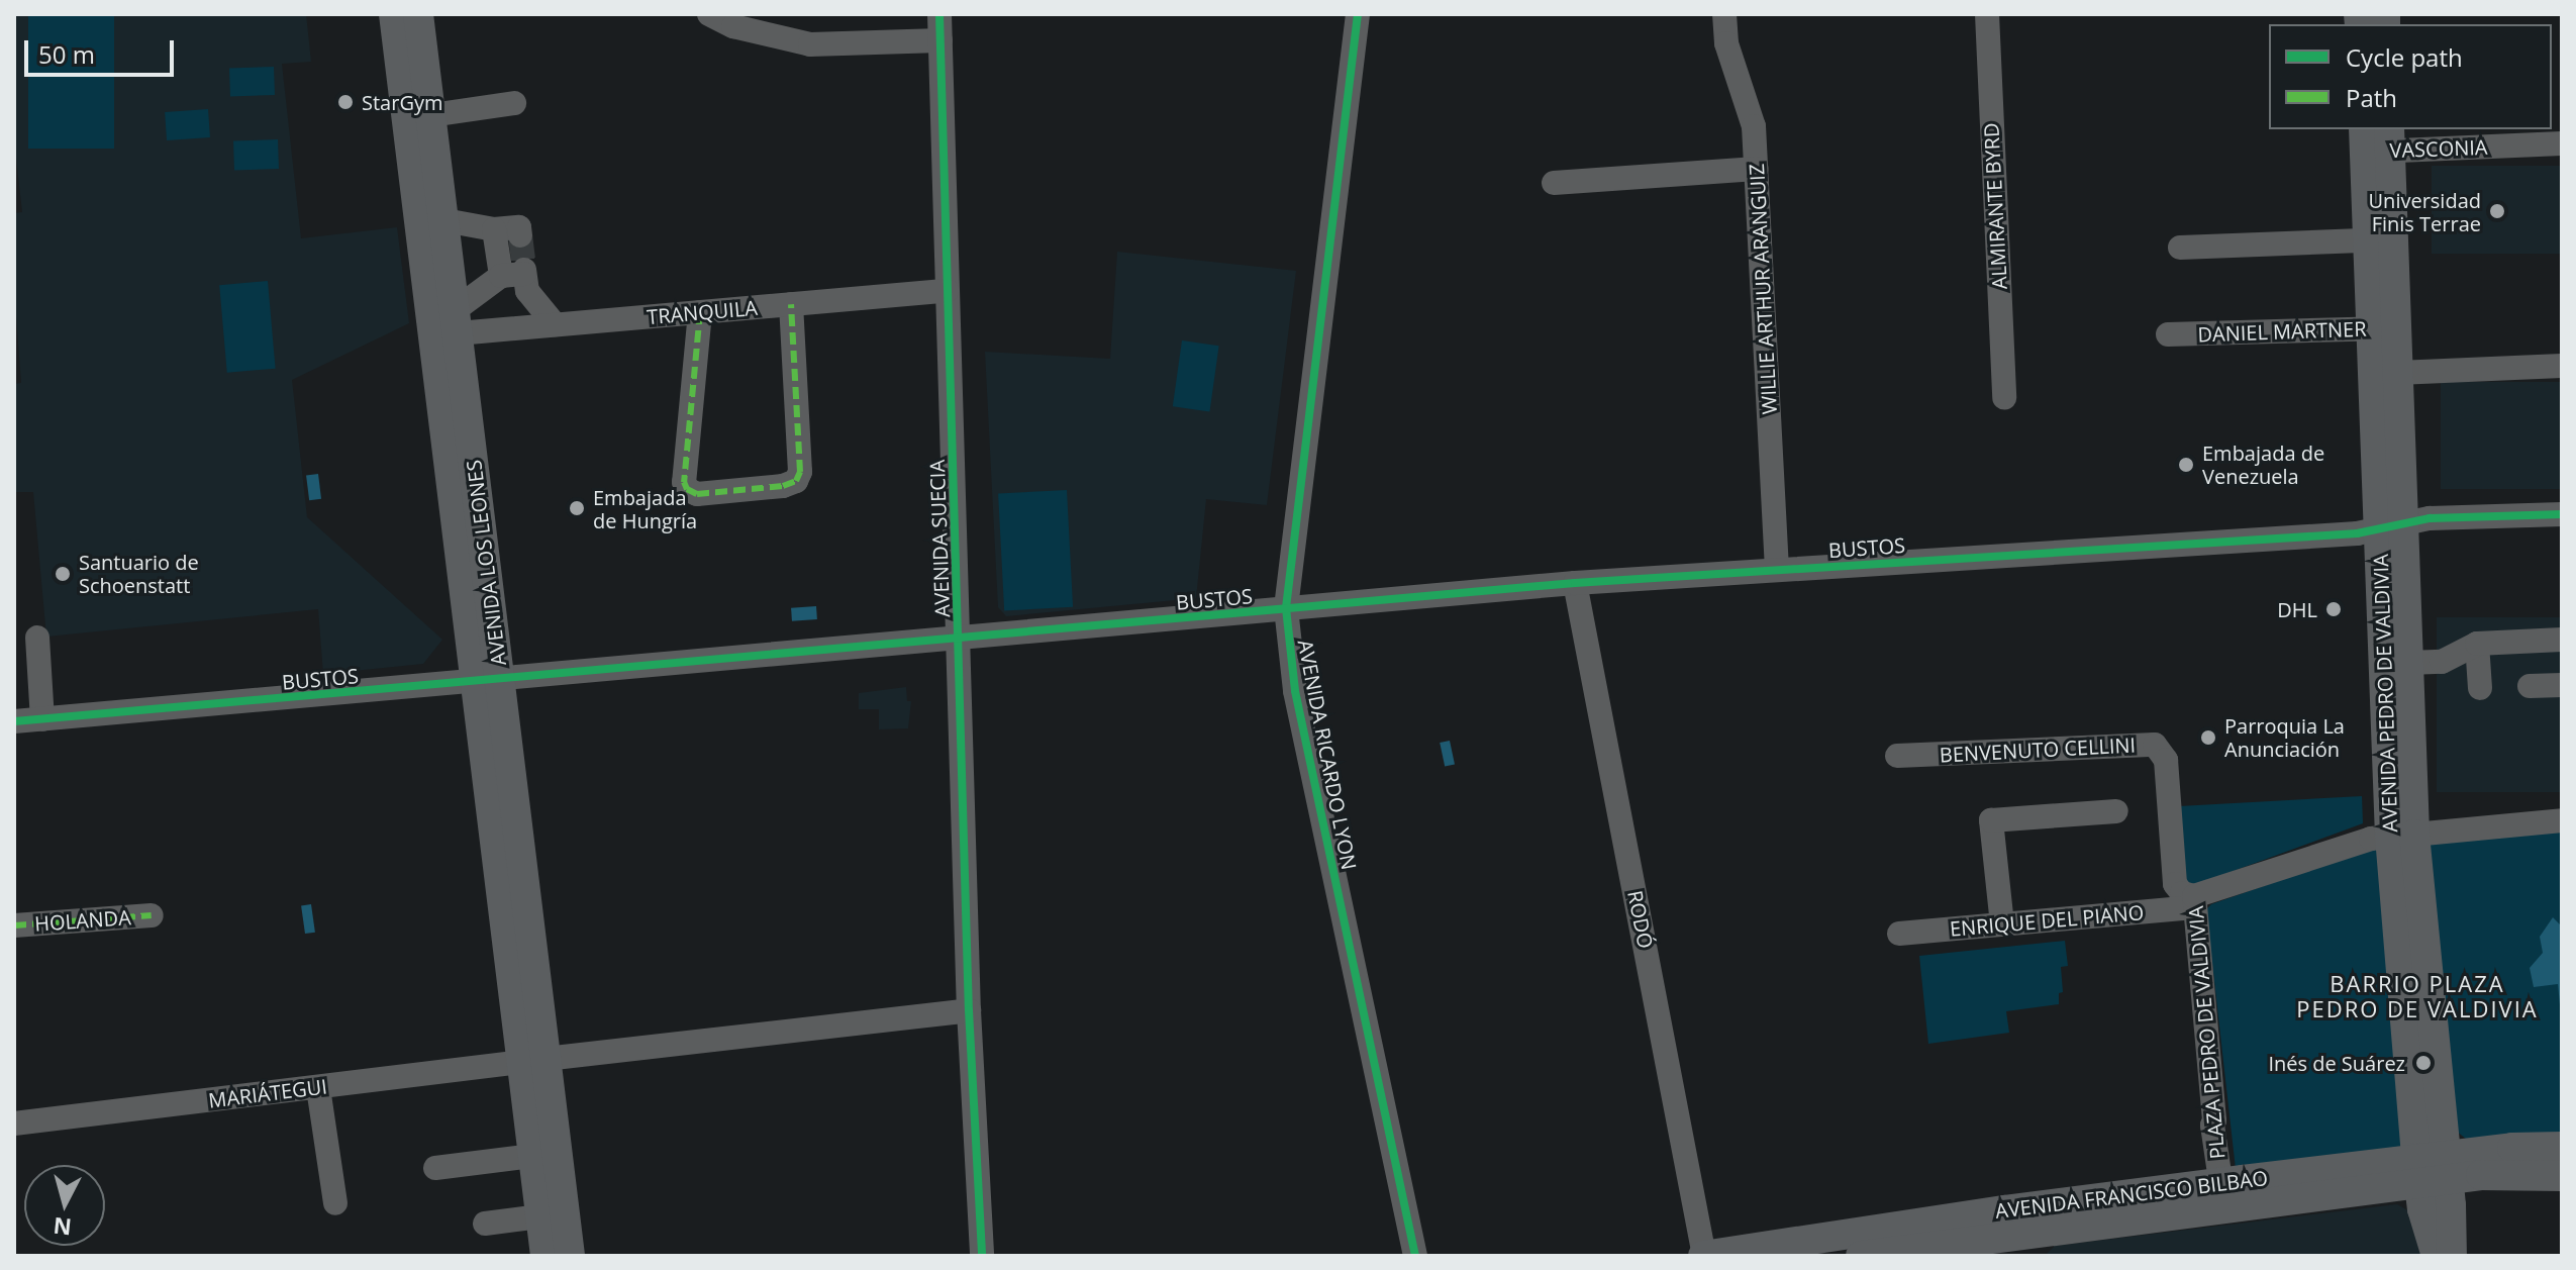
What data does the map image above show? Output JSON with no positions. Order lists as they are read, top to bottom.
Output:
{
  "streets": {
    "main road": ["AVENIDA LOS LEONES", "AVENIDA PEDRO DE VALDIVIA", "AVENIDA FRANCISCO BILBAO"],
    "street": [
      "VASCONIA",
      "ALMIRANTE BYRD",
      "WILLIE ARTHUR ARANGUIZ",
      "TRANQUILA",
      "DANIEL MARTNER",
      "AVENIDA SUECIA",
      "BUSTOS",
      "BENVENUTO CELLINI",
      "AVENIDA RICARDO LYON",
      "RODÓ",
      "HOLANDA",
      "ENRIQUE DEL PIANO",
      "PLAZA PEDRO DE VALDIVIA",
      "MARIÁTEGUI"
    ]
  },
  "crossings": [
    ["VASCONIA", "AVENIDA PEDRO DE VALDIVIA"],
    ["WILLIE ARTHUR ARANGUIZ", "BUSTOS"],
    ["TRANQUILA", "AVENIDA SUECIA"],
    ["TRANQUILA", "AVENIDA LOS LEONES"],
    ["DANIEL MARTNER", "AVENIDA PEDRO DE VALDIVIA"],
    ["AVENIDA SUECIA", "BUSTOS"],
    ["AVENIDA SUECIA", "MARIÁTEGUI"],
    ["BUSTOS", "AVENIDA LOS LEONES"],
    ["BUSTOS", "AVENIDA PEDRO DE VALDIVIA"],
    ["BUSTOS", "AVENIDA RICARDO LYON"],
    ["BUSTOS", "RODÓ"],
    ["AVENIDA LOS LEONES", "MARIÁTEGUI"],
    ["AVENIDA PEDRO DE VALDIVIA", "PLAZA PEDRO DE VALDIVIA"],
    ["AVENIDA PEDRO DE VALDIVIA", "AVENIDA FRANCISCO BILBAO"],
    ["BENVENUTO CELLINI", "ENRIQUE DEL PIANO"],
    ["BENVENUTO CELLINI", "PLAZA PEDRO DE VALDIVIA"],
    ["RODÓ", "AVENIDA FRANCISCO BILBAO"],
    ["ENRIQUE DEL PIANO", "PLAZA PEDRO DE VALDIVIA"],
    ["PLAZA PEDRO DE VALDIVIA", "AVENIDA FRANCISCO BILBAO"]
  ],
  "districts": ["BARRIO PLAZA PEDRO DE VALDIVIA"],
  "places": [
    "StarGym",
    "Universidad Finis Terrae",
    "Embajada de Venezuela",
    "Embajada de Hungría",
    "Santuario de Schoenstatt",
    "DHL",
    "Parroquia La Anunciación",
    "Inés de Suárez"
  ],
  "legend": ["Cycle path", "Path"],
  "scale_bar": "50 m",
  "north": "bottom"
}
